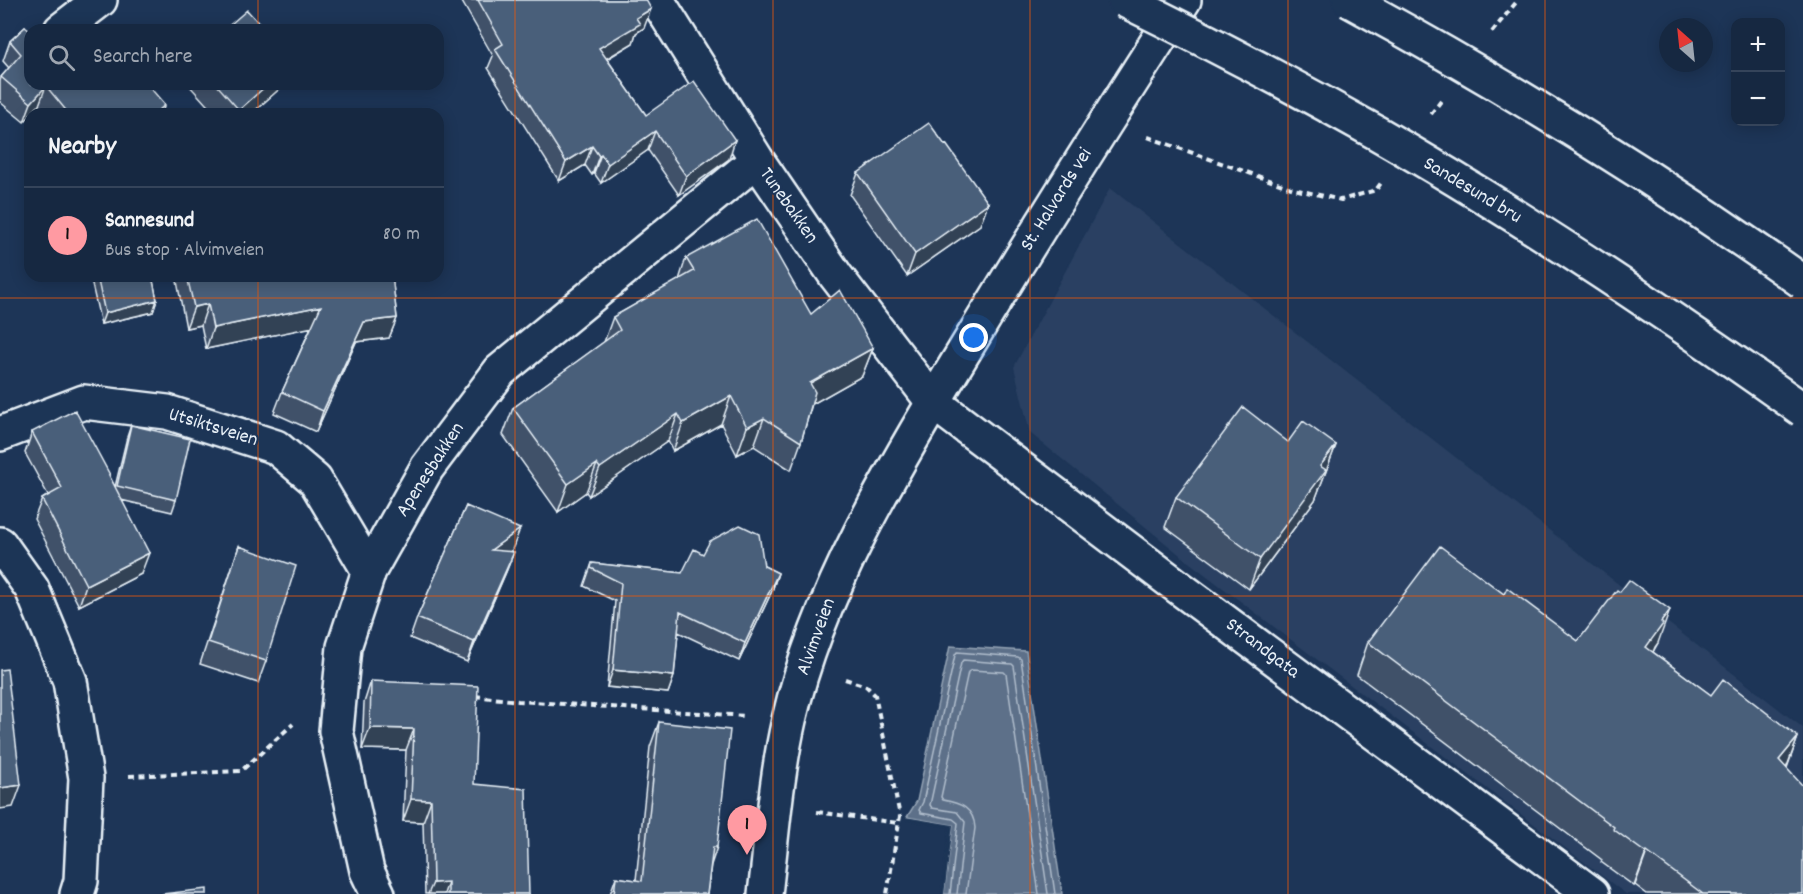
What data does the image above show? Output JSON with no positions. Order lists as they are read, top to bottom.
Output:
{
  "streets": {
    "main road": [
      "Sandesund bru",
      "St. Halvards vei",
      "Tunebakken",
      "Utsiktsveien",
      "Apenesbakken",
      "Alvimveien",
      "Strandgata"
    ]
  },
  "crossings": [
    ["St. Halvards vei", "Tunebakken"],
    ["St. Halvards vei", "Alvimveien"],
    ["St. Halvards vei", "Strandgata"],
    ["Tunebakken", "Apenesbakken"],
    ["Tunebakken", "Alvimveien"],
    ["Tunebakken", "Strandgata"],
    ["Utsiktsveien", "Apenesbakken"],
    ["Alvimveien", "Strandgata"]
  ],
  "north": "top left",
  "page": {
    "map_buttons": ["+", "−"],
    "search": "Search here",
    "heading": "Nearby",
    "list": [
      {
        "mark": "1",
        "name": "Sannesund",
        "note": "Bus stop · Alvimveien",
        "value": "80 m"
      }
    ],
    "pins": "1"
  }
}
